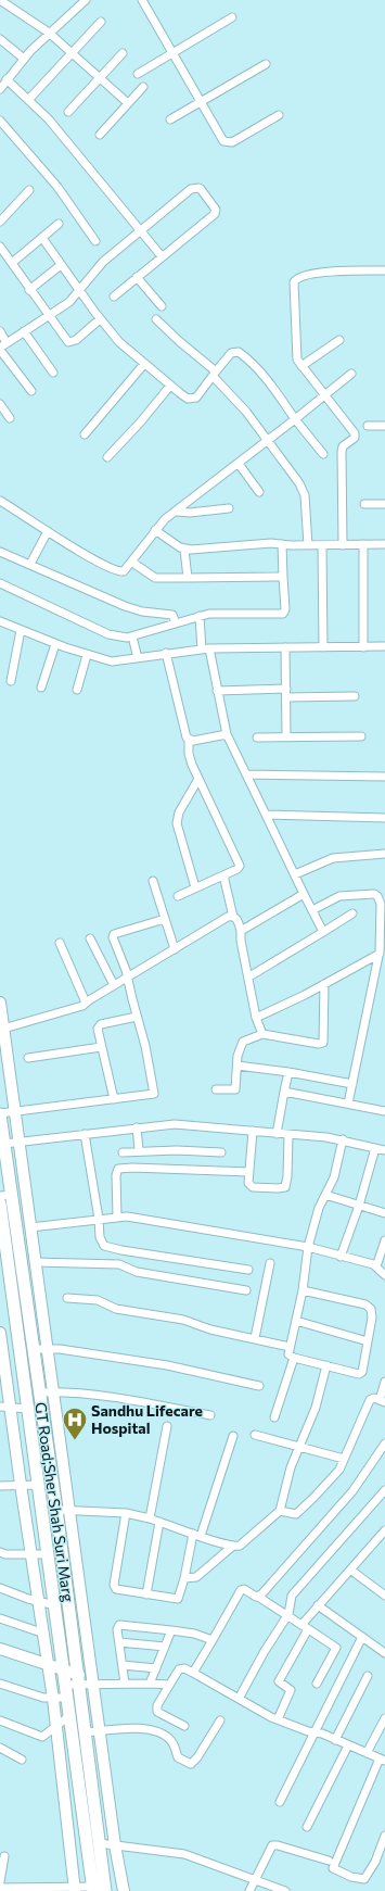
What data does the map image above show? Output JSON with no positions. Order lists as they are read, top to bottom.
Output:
{
  "streets": {
    "main road": ["GT Road;Sher Shah Suri Marg"]
  },
  "places": {
    "hospital": ["Sandhu Lifecare Hospital"]
  }
}
